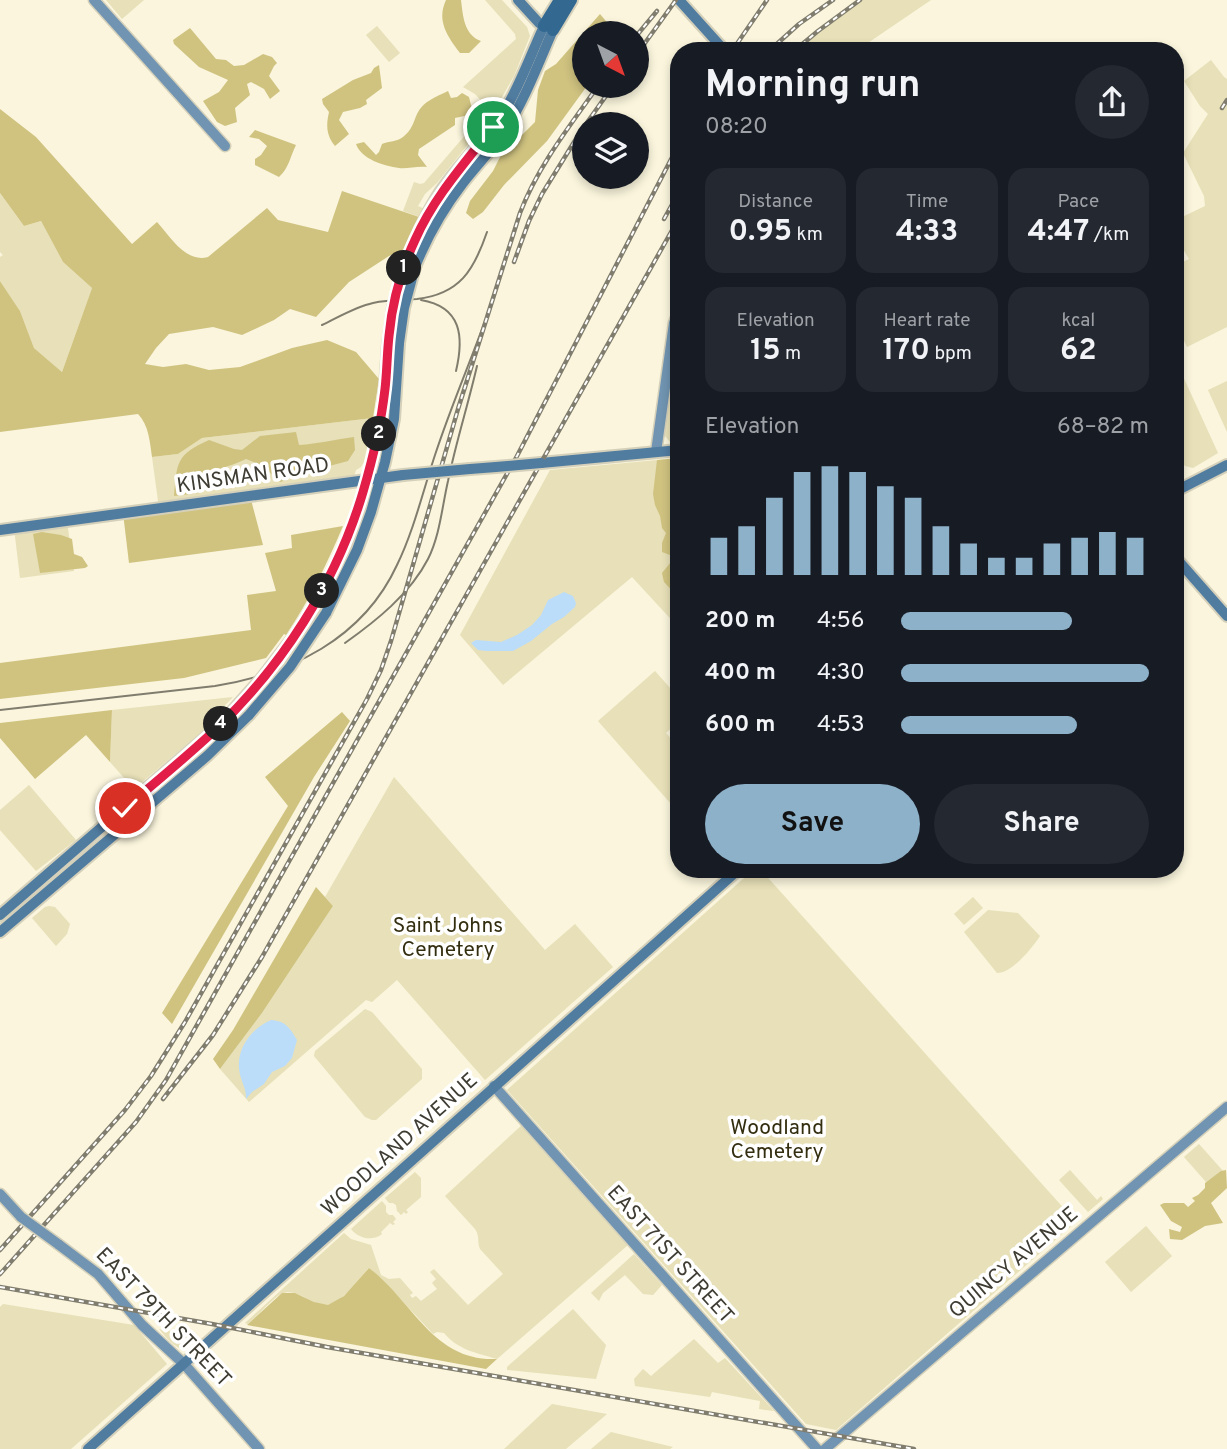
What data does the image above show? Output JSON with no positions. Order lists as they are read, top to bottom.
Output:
{
  "streets": {
    "main road": ["KINSMAN ROAD", "WOODLAND AVENUE"],
    "street": ["EAST 71ST STREET", "QUINCY AVENUE", "EAST 79TH STREET"]
  },
  "crossings": [
    ["WOODLAND AVENUE", "EAST 71ST STREET"],
    ["WOODLAND AVENUE", "EAST 79TH STREET"]
  ],
  "parks": ["Saint Johns Cemetery", "Woodland Cemetery"],
  "north": "bottom right",
  "page": {
    "heading": ["Morning run", "08:20"],
    "stats": [
      ["Distance", "0.95 km"],
      ["Time", "4:33"],
      ["Pace", "4:47 /km"],
      ["Elevation", "15 m"],
      ["Heart rate", "170 bpm"],
      ["kcal", "62"]
    ],
    "pins": [
      "1",
      "2",
      "3",
      "4"
    ],
    "chart": ["Elevation", "68–82 m"],
    "list": [
      {
        "name": "200 m",
        "note": "4:56"
      },
      {
        "name": "400 m",
        "note": "4:30"
      },
      {
        "name": "600 m",
        "note": "4:53"
      }
    ],
    "buttons": ["Save", "Share"]
  }
}
